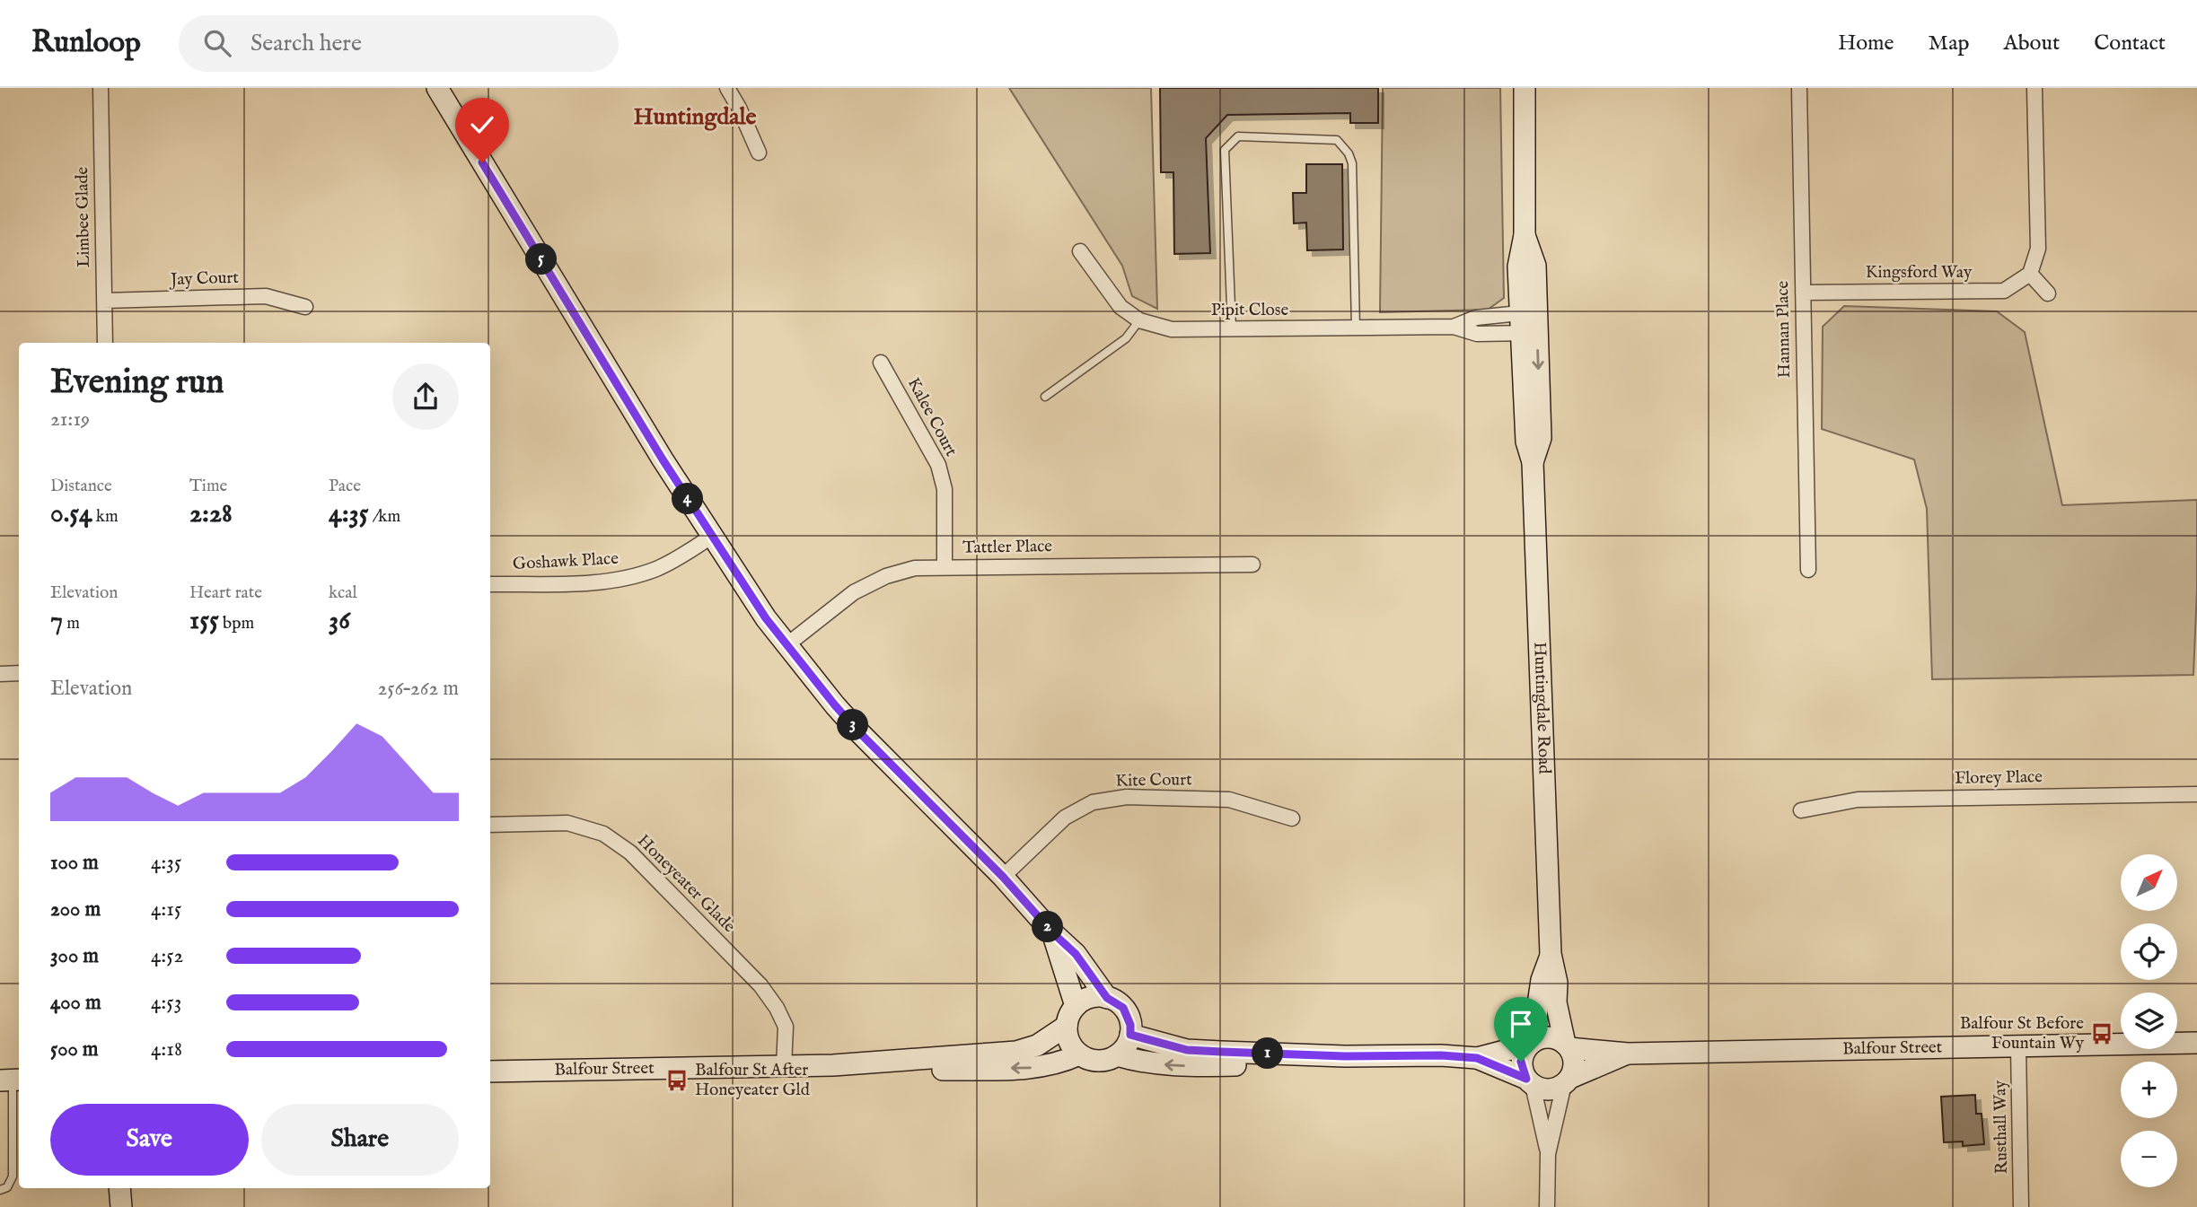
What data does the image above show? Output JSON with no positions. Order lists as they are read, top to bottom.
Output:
{
  "streets": {
    "street": [
      "Limbee Glade",
      "Kingsford Way",
      "Jay Court",
      "Pipit Close",
      "Hannan Place",
      "Kalee Court",
      "Tattler Place",
      "Goshawk Place",
      "Huntingdale Road",
      "Florey Place",
      "Kite Court",
      "Honeyeater Glade",
      "Balfour Street",
      "Rusthall Way"
    ]
  },
  "crossings": [
    ["Limbee Glade", "Jay Court"],
    ["Kingsford Way", "Hannan Place"],
    ["Pipit Close", "Huntingdale Road"],
    ["Kalee Court", "Tattler Place"],
    ["Huntingdale Road", "Balfour Street"],
    ["Honeyeater Glade", "Balfour Street"],
    ["Balfour Street", "Rusthall Way"]
  ],
  "districts": ["Huntingdale"],
  "places": {
    "bus stop": ["Balfour St Before Fountain Wy", "Balfour St After Honeyeater Gld"]
  },
  "north": "top right",
  "page": {
    "header": "Runloop",
    "search": "Search here",
    "nav": [
      "Home",
      "Map",
      "About",
      "Contact"
    ],
    "pins": [
      "5",
      "4",
      "3",
      "2",
      "1"
    ],
    "heading": ["Evening run", "21:19"],
    "stats": [
      ["Distance", "0.54 km"],
      ["Time", "2:28"],
      ["Pace", "4:35 /km"],
      ["Elevation", "7 m"],
      ["Heart rate", "155 bpm"],
      ["kcal", "36"]
    ],
    "chart": ["Elevation", "256–262 m"],
    "list": [
      {
        "name": "100 m",
        "note": "4:35"
      },
      {
        "name": "200 m",
        "note": "4:15"
      },
      {
        "name": "300 m",
        "note": "4:52"
      },
      {
        "name": "400 m",
        "note": "4:53"
      },
      {
        "name": "500 m",
        "note": "4:18"
      }
    ],
    "map_buttons": ["+", "−"],
    "buttons": ["Save", "Share"]
  }
}
